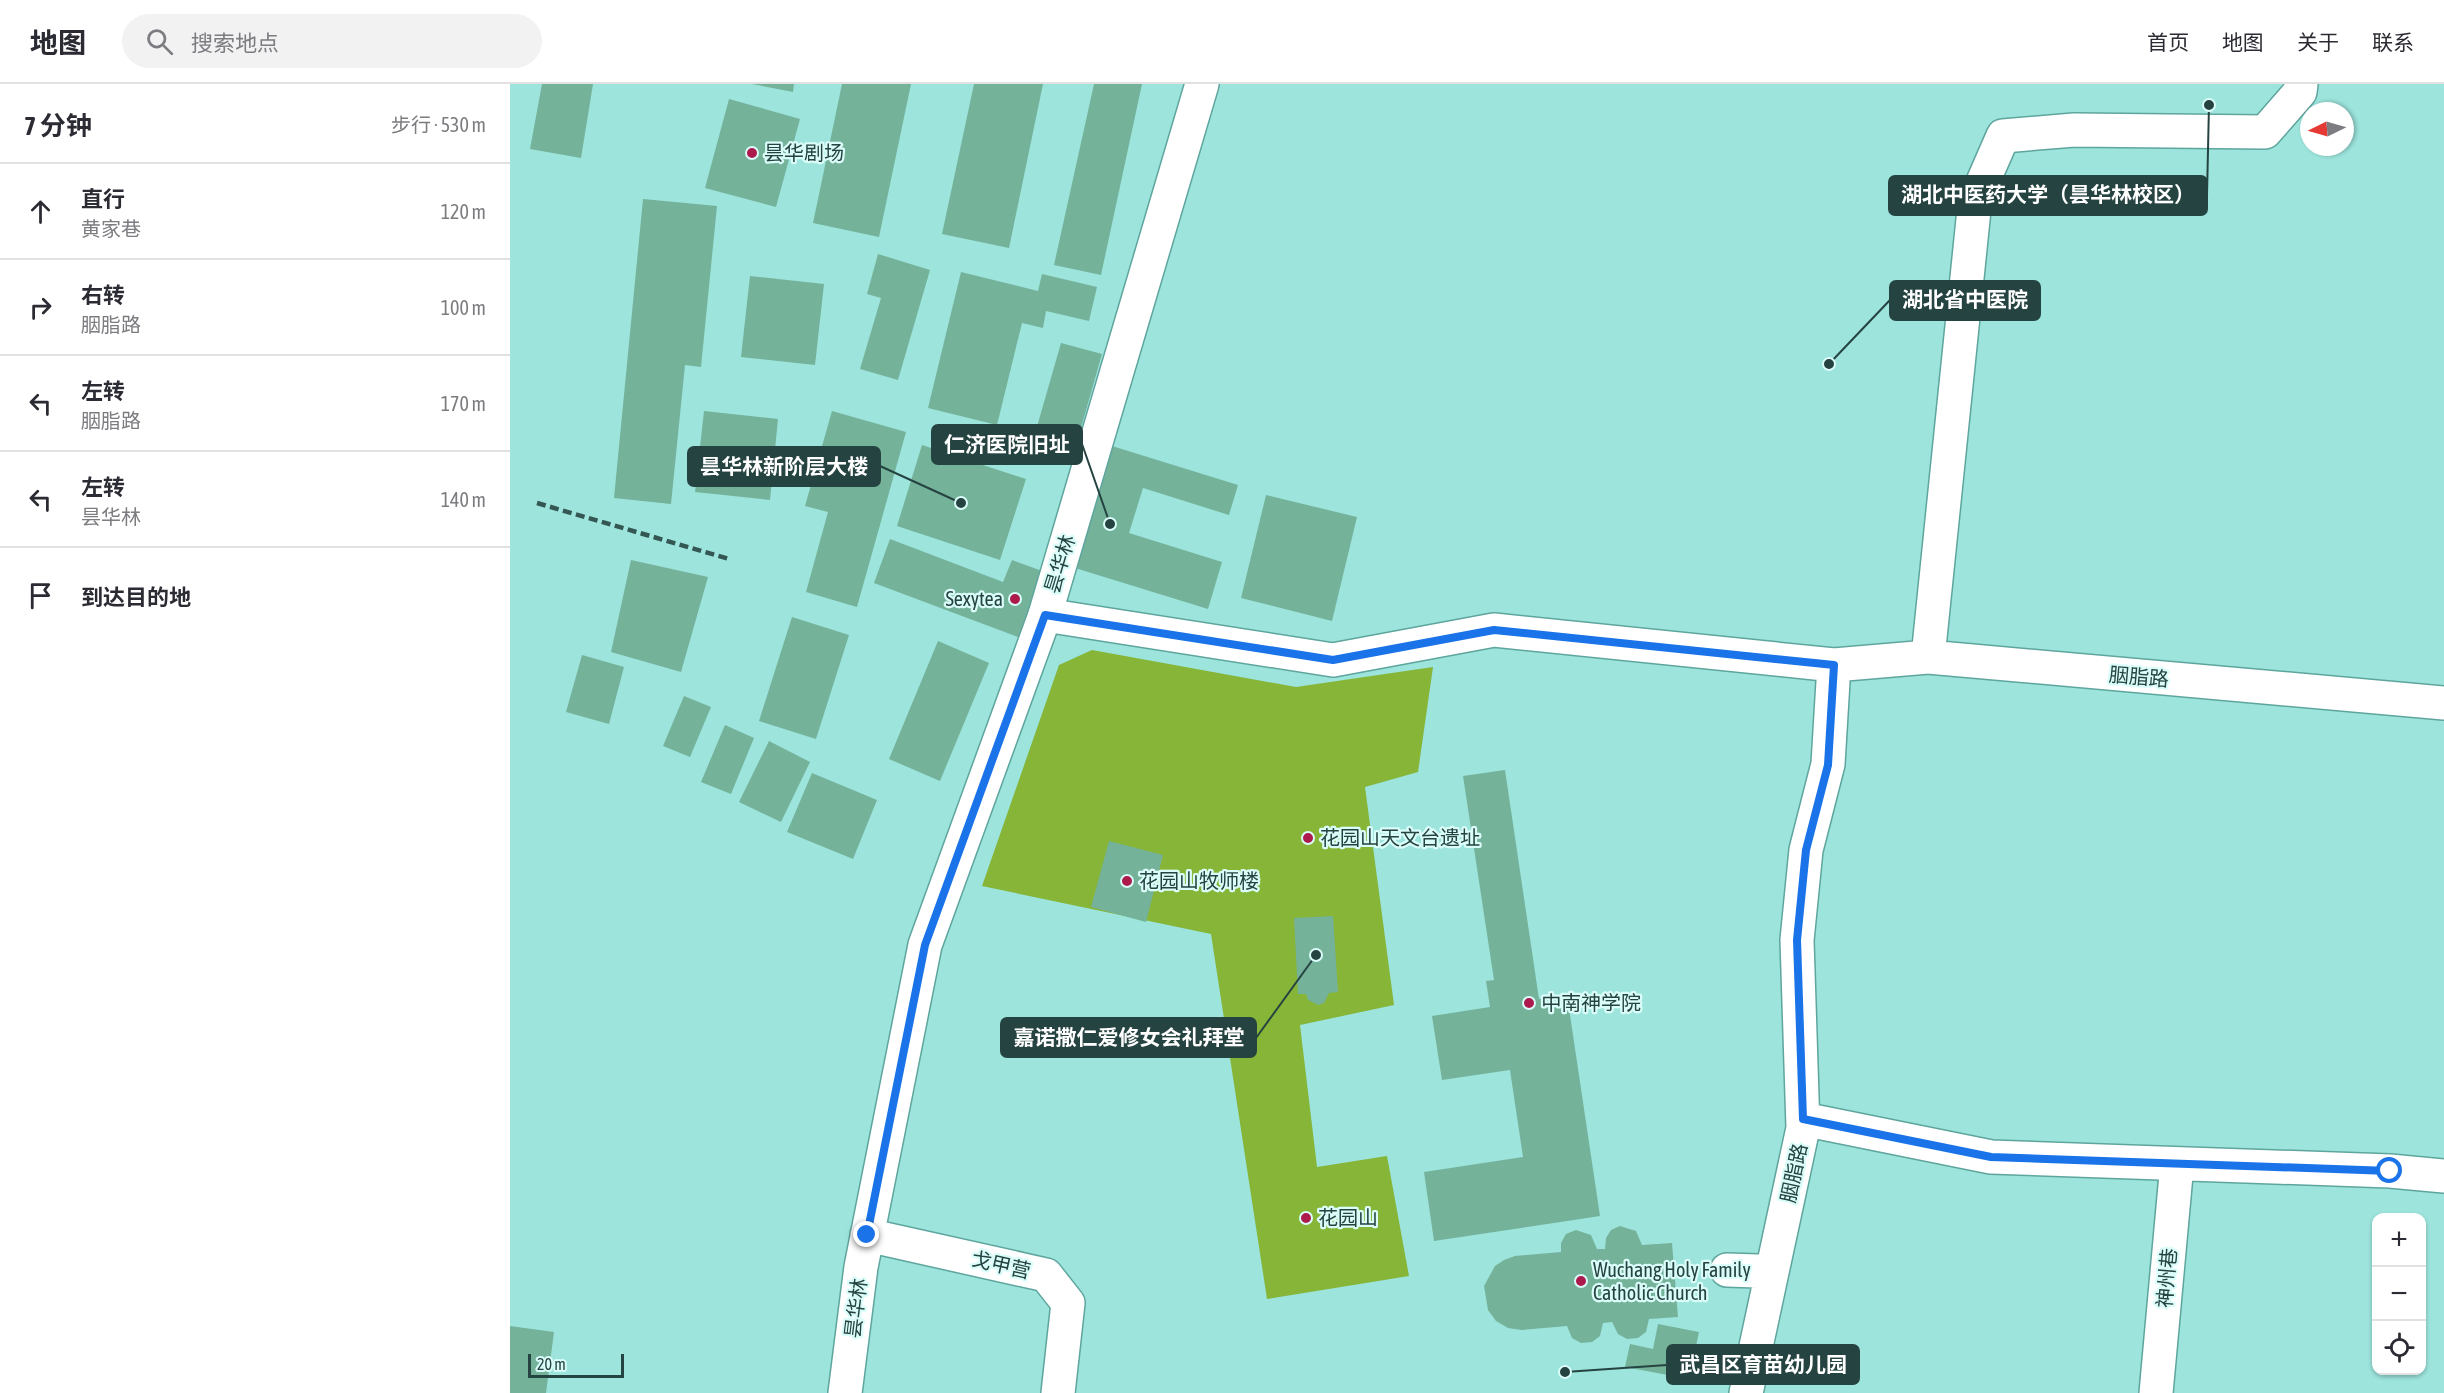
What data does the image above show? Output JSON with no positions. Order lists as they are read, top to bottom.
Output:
{
  "streets": {
    "street": [
      "昙华林",
      "胭脂路",
      "戈甲营",
      "神州巷"
    ]
  },
  "crossings": [
    ["昙华林", "胭脂路"],
    ["昙华林", "戈甲营"]
  ],
  "places": [
    "湖北中医药大学（昙华林校区）",
    "昙华剧场",
    "湖北省中医院",
    "昙华林新阶层大楼",
    "仁济医院旧址",
    "Sexytea",
    "花园山天文台遗址",
    "花园山牧师楼",
    "嘉诺撒仁爱修女会礼拜堂",
    "中南神学院",
    "花园山",
    "Wuchang Holy Family Catholic Church",
    "武昌区育苗幼儿园"
  ],
  "scale_bar": "20 m",
  "north": "left",
  "page": {
    "header": "地图",
    "search": "搜索地点",
    "nav": [
      "首页",
      "地图",
      "关于",
      "联系"
    ],
    "heading": ["7 分钟", "步行 · 530 m"],
    "list": [
      ["直行", "黄家巷", "120 m"],
      ["右转", "胭脂路", "100 m"],
      ["左转", "胭脂路", "170 m"],
      ["左转", "昙华林", "140 m"],
      "到达目的地"
    ],
    "map_buttons": ["+", "−"],
    "scale": "20 m"
  }
}
